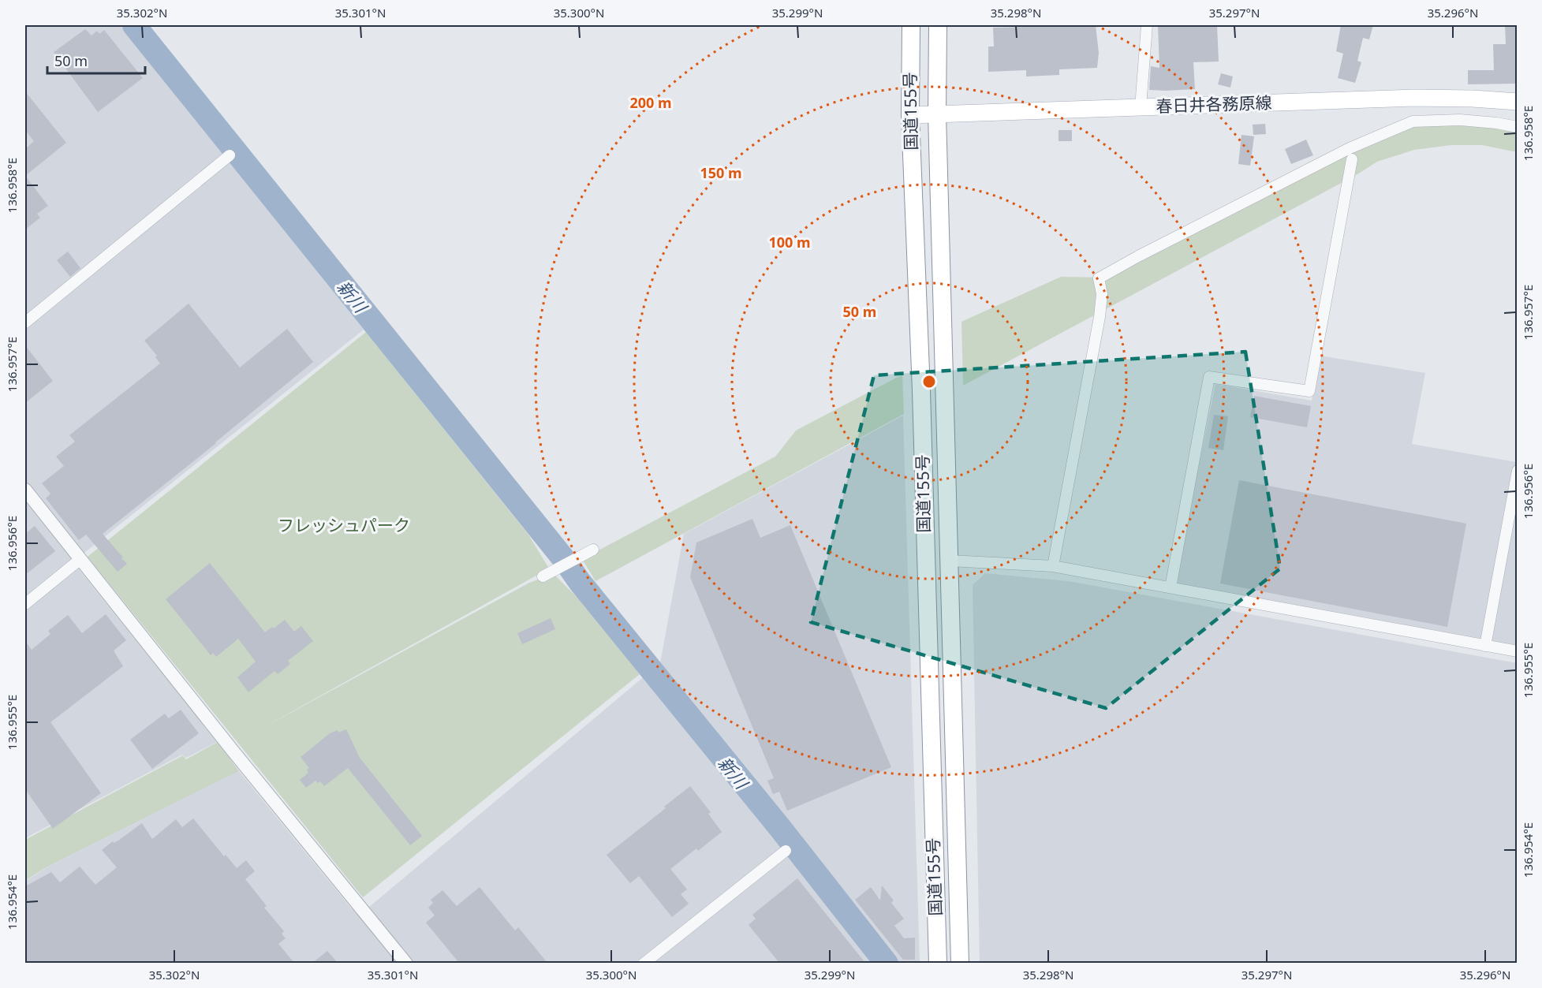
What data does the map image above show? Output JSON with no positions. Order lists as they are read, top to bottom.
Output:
{
  "streets": {
    "highway": ["国道155号"],
    "main road": ["春日井各務原線"]
  },
  "crossings": [
    ["春日井各務原線", "国道155号"]
  ],
  "water": ["新川"],
  "parks": ["フレッシュパーク"],
  "scale_bar": "50 m",
  "coordinates": [
    "35.302°N",
    "35.301°N",
    "35.300°N",
    "35.299°N",
    "35.298°N",
    "35.297°N",
    "35.296°N",
    "136.958°E",
    "136.957°E",
    "136.956°E",
    "136.955°E",
    "136.954°E"
  ],
  "rings": [
    "200 m",
    "150 m",
    "100 m",
    "50 m"
  ]
}
